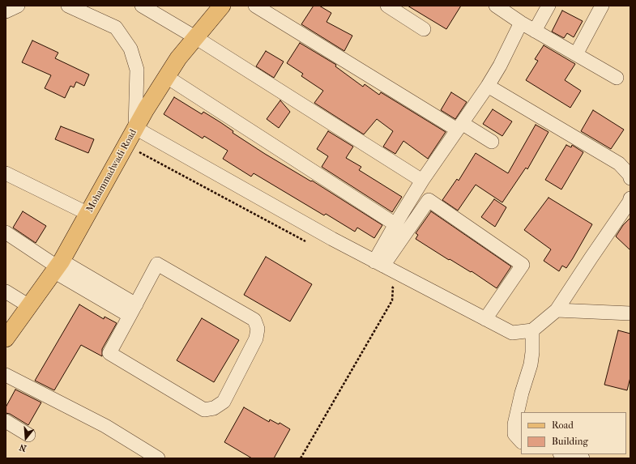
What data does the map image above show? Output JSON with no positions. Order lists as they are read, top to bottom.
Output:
{
  "streets": {
    "main road": ["Mohammadwadi Road"]
  },
  "legend": ["Road", "Building"],
  "north": "bottom"
}
